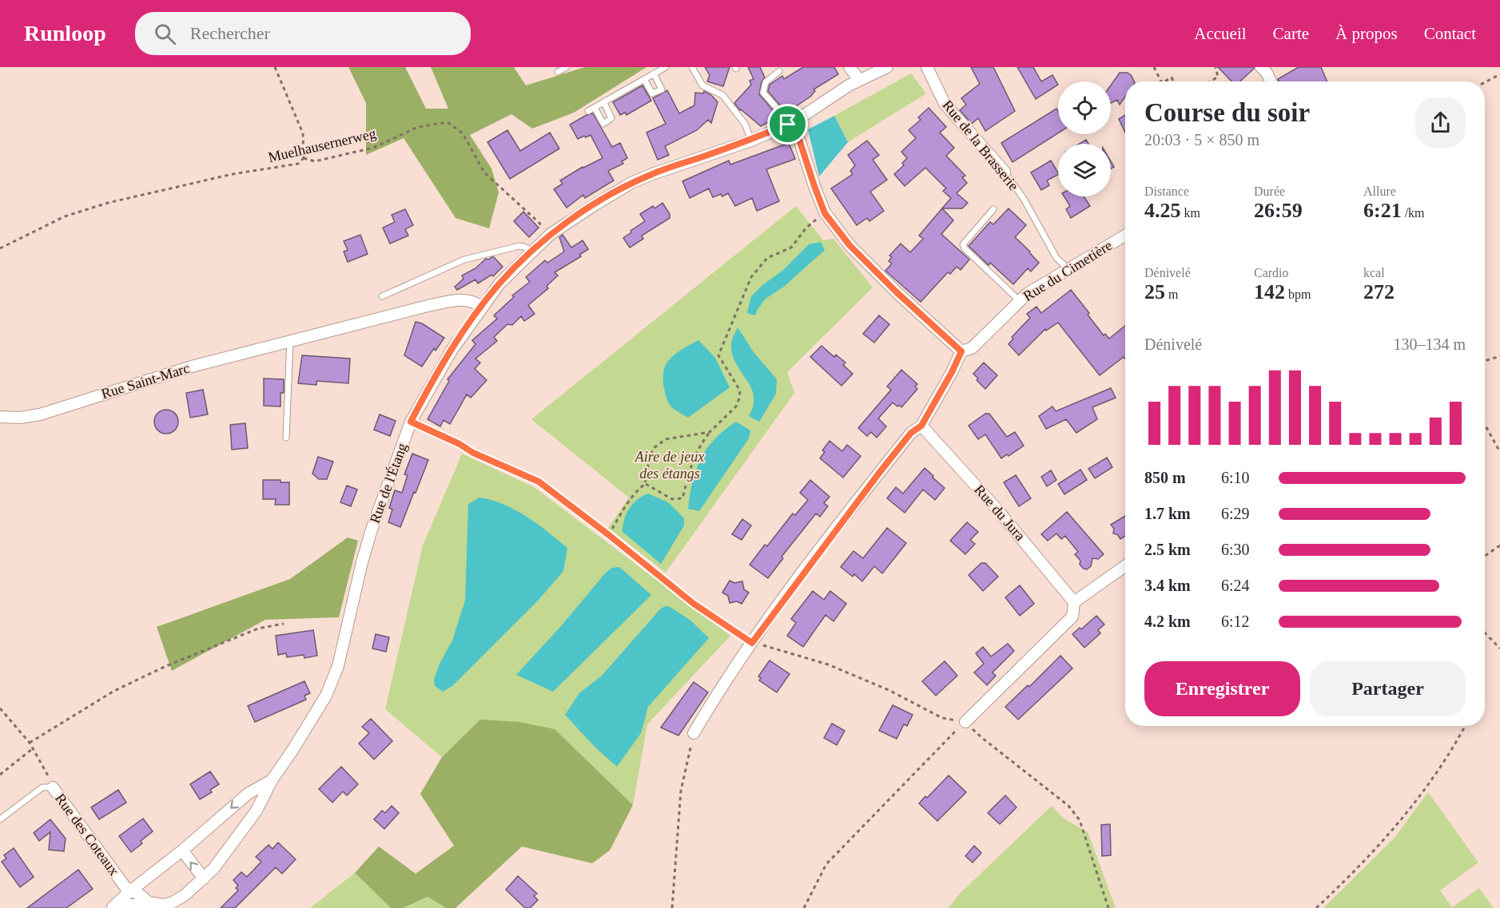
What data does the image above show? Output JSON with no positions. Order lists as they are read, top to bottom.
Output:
{
  "streets": {
    "street": [
      "Rue de la Brasserie",
      "Rue du Cimetière",
      "Rue Saint-Marc",
      "Rue de l'Étang",
      "Rue du Jura",
      "Rue des Coteaux"
    ],
    "path": ["Muelhausernerweg"]
  },
  "crossings": [
    ["Muelhausernerweg", "Rue de l'Étang"],
    ["Rue de la Brasserie", "Rue du Cimetière"],
    ["Rue Saint-Marc", "Rue de l'Étang"],
    ["Rue de l'Étang", "Rue des Coteaux"]
  ],
  "parks": ["Aire de jeux des étangs"],
  "page": {
    "header": "Runloop",
    "search": "Rechercher",
    "nav": [
      "Accueil",
      "Carte",
      "À propos",
      "Contact"
    ],
    "heading": ["Course du soir", "20:03 · 5 × 850 m"],
    "stats": [
      ["Distance", "4.25 km"],
      ["Durée", "26:59"],
      ["Allure", "6:21 /km"],
      ["Dénivelé", "25 m"],
      ["Cardio", "142 bpm"],
      ["kcal", "272"]
    ],
    "chart": ["Dénivelé", "130–134 m"],
    "list": [
      {
        "name": "850 m",
        "note": "6:10"
      },
      {
        "name": "1.7 km",
        "note": "6:29"
      },
      {
        "name": "2.5 km",
        "note": "6:30"
      },
      {
        "name": "3.4 km",
        "note": "6:24"
      },
      {
        "name": "4.2 km",
        "note": "6:12"
      }
    ],
    "buttons": ["Enregistrer", "Partager"]
  }
}
